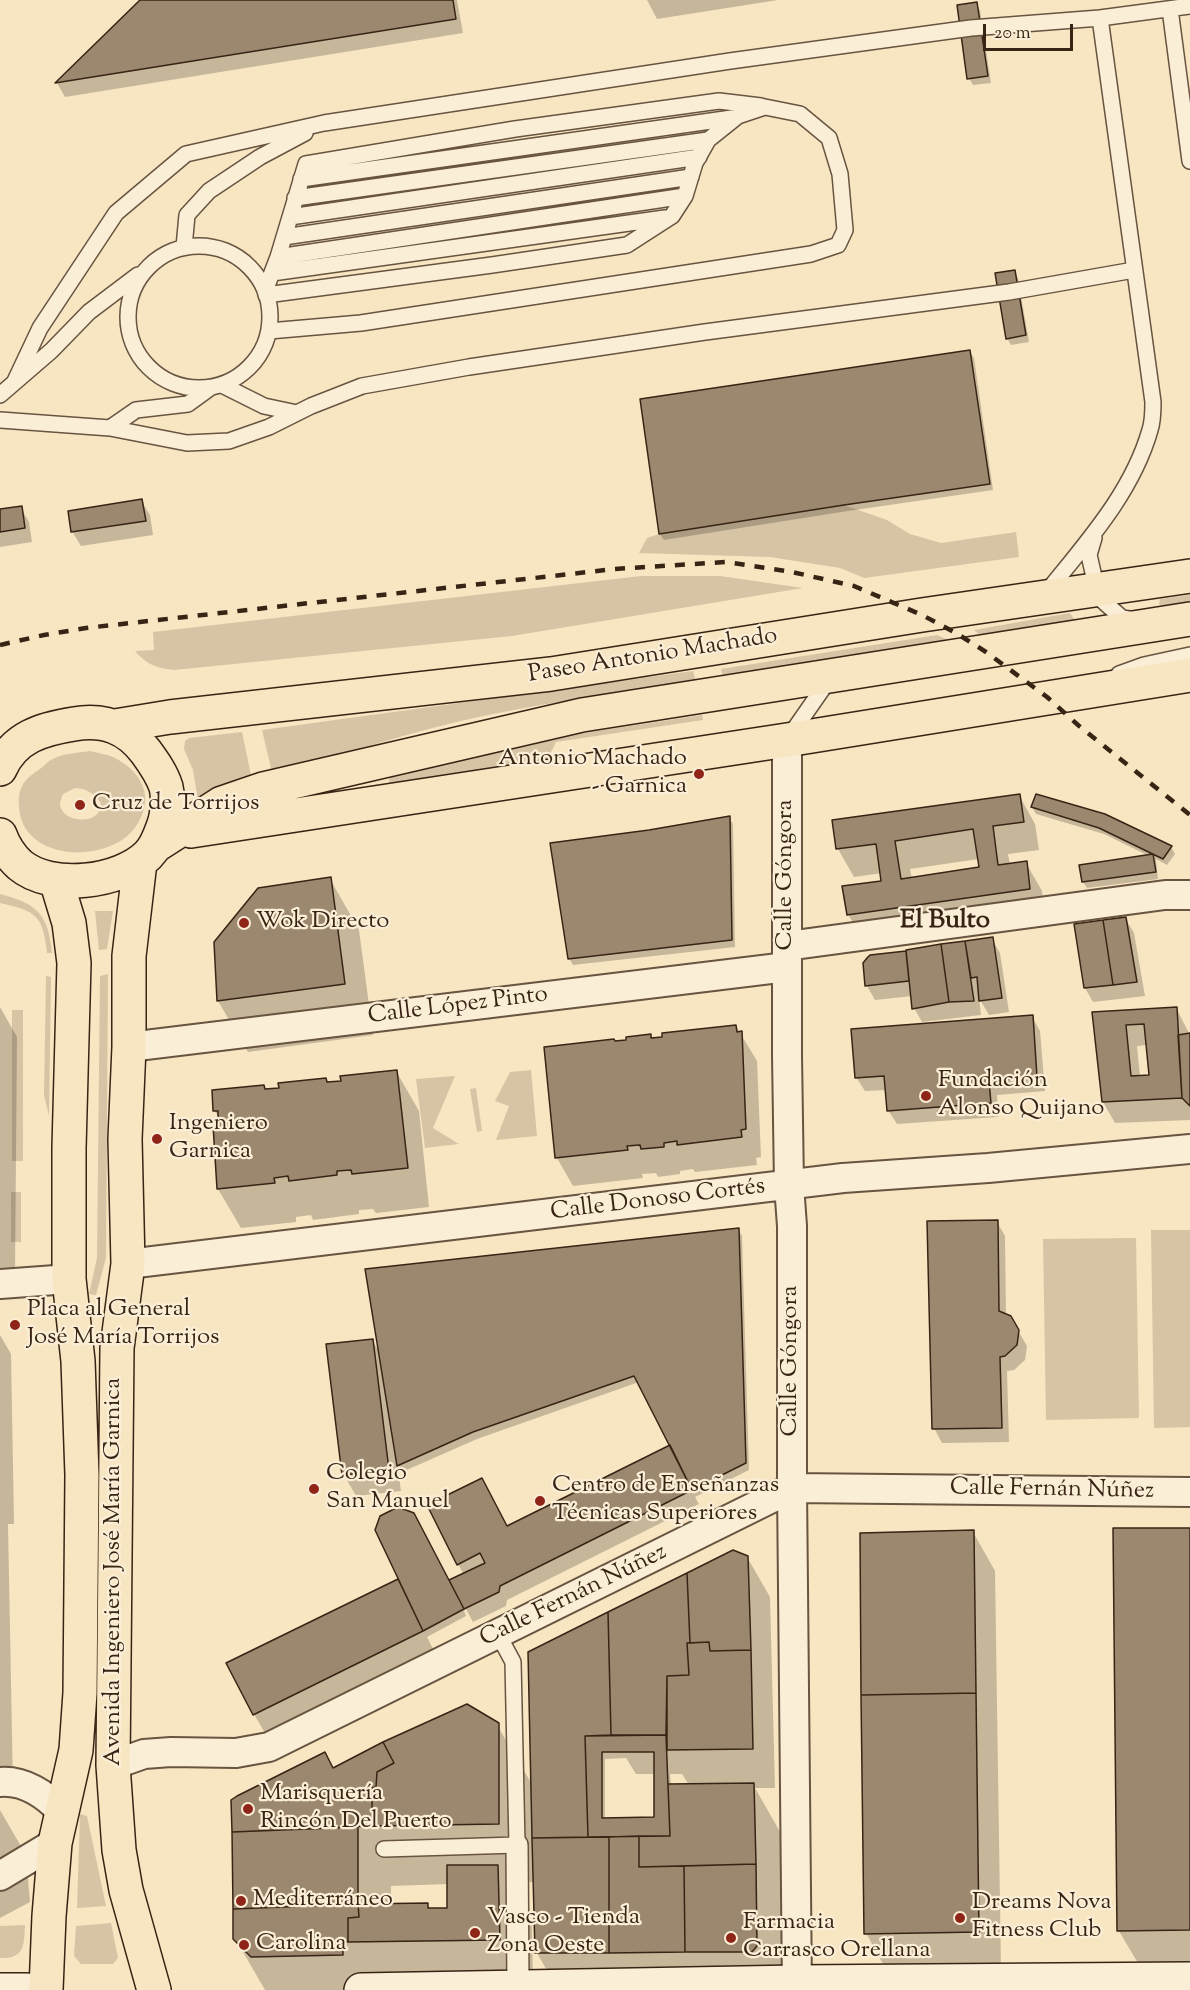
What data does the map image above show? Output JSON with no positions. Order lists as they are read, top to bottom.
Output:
{
  "streets": {
    "main road": ["Paseo Antonio Machado", "Avenida Ingeniero José María Garnica"],
    "street": [
      "Calle Góngora",
      "Calle López Pinto",
      "Calle Donoso Cortés",
      "Calle Fernán Núñez"
    ]
  },
  "crossings": [
    ["Paseo Antonio Machado", "Avenida Ingeniero José María Garnica"],
    ["Calle Góngora", "Calle López Pinto"],
    ["Calle Góngora", "Calle Donoso Cortés"],
    ["Calle Góngora", "Calle Fernán Núñez"],
    ["Calle López Pinto", "Avenida Ingeniero José María Garnica"],
    ["Calle Donoso Cortés", "Avenida Ingeniero José María Garnica"],
    ["Calle Fernán Núñez", "Avenida Ingeniero José María Garnica"]
  ],
  "districts": ["El Bulto"],
  "places": [
    "Antonio Machado - Garnica",
    "Cruz de Torrijos",
    "Wok Directo",
    "Fundación Alonso Quijano",
    "Ingeniero Garnica",
    "Placa al General José María Torrijos",
    "Colegio San Manuel",
    "Centro de Enseñanzas Técnicas Superiores",
    "Marisquería Rincón Del Puerto",
    "Mediterráneo",
    "Dreams Nova Fitness Club",
    "Vasco - Tienda Zona Oeste",
    "Farmacia Carrasco Orellana",
    "Carolina"
  ],
  "scale_bar": "20 m"
}
